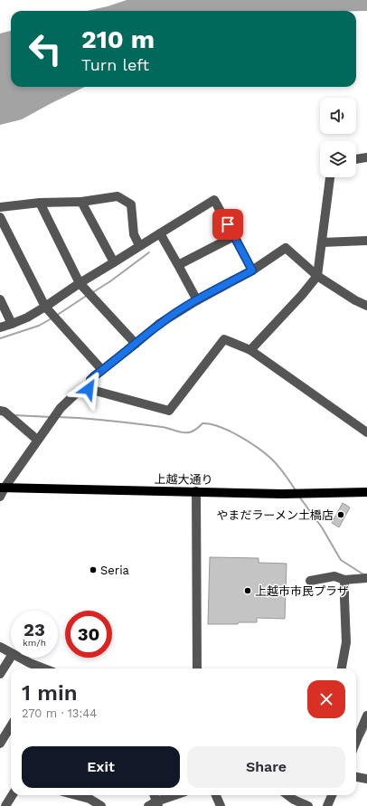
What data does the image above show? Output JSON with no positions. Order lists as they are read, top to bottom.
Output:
{
  "streets": {
    "main road": ["上越大通り"]
  },
  "places": ["やまだラーメン土橋店", "Seria", "上越市市民プラザ"],
  "page": {
    "turn": ["210 m", "Turn left"],
    "speed": "23 km/h",
    "limit": "30",
    "heading": ["1 min", "270 m · 13:44"],
    "buttons": ["Exit", "Share"]
  }
}
